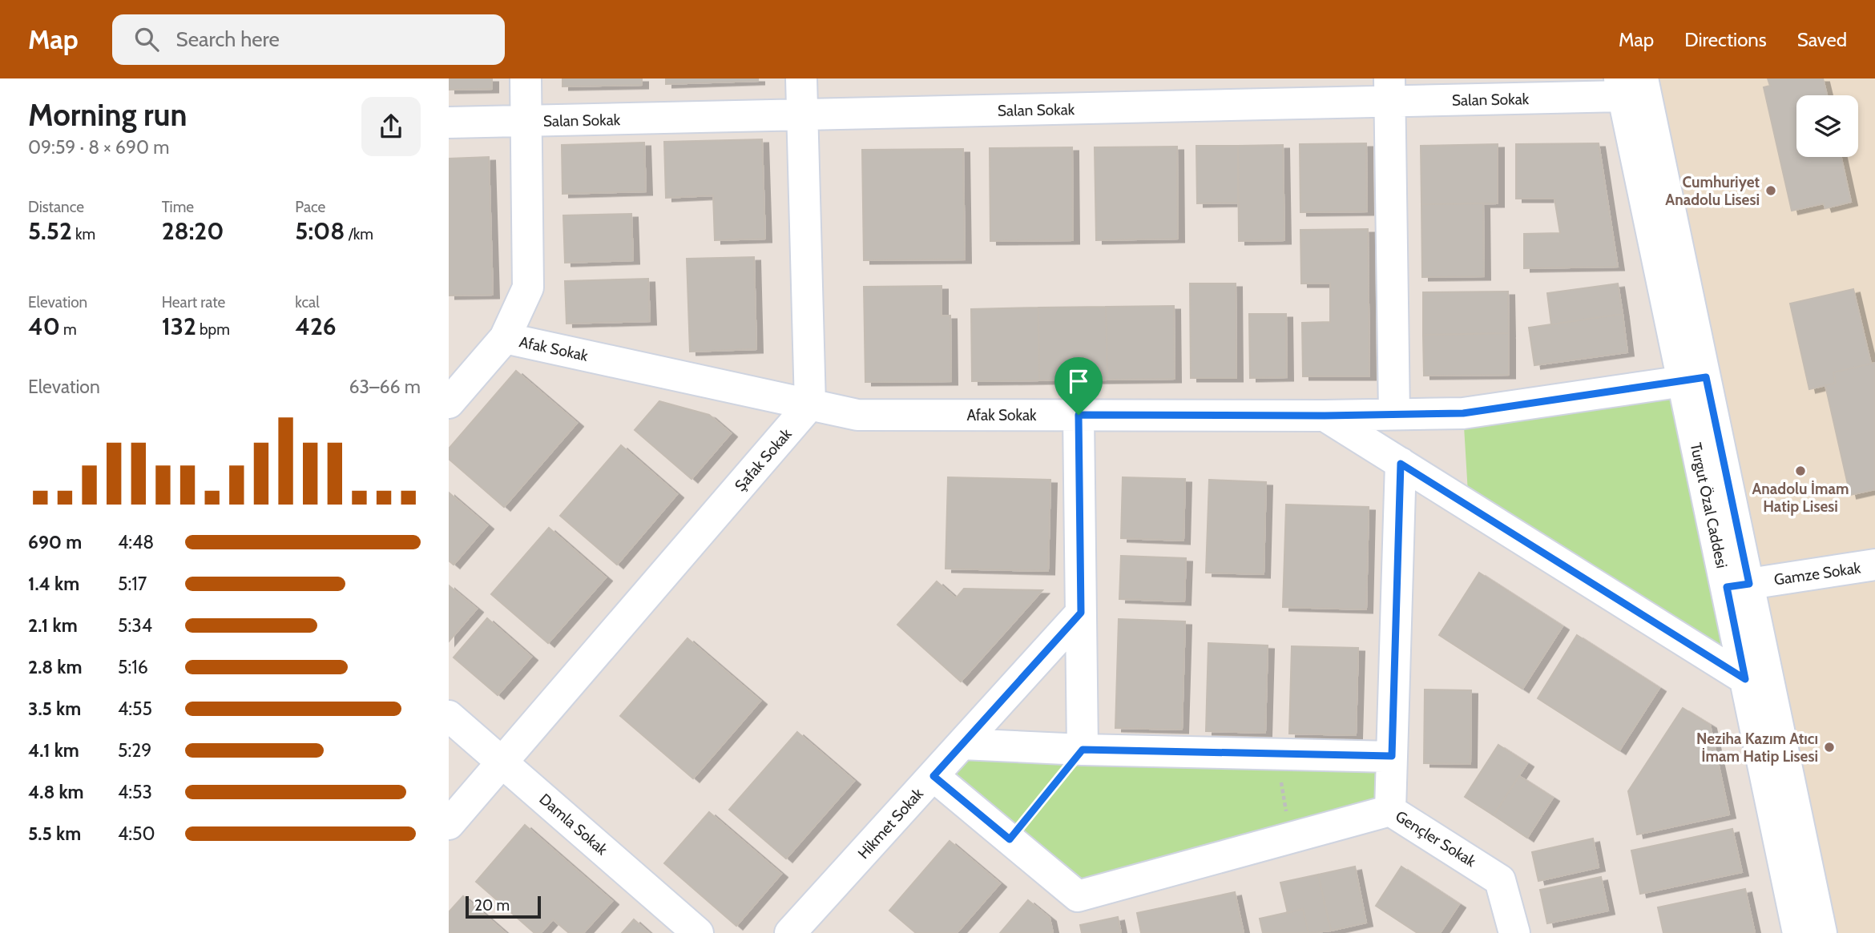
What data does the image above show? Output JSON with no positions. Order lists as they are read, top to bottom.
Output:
{
  "streets": {
    "street": [
      "Salan Sokak",
      "Afak Sokak",
      "Şafak Sokak",
      "Turgut Özal Caddesi",
      "Gamze Sokak",
      "Hikmet Sokak",
      "Damla Sokak",
      "Gençler Sokak"
    ]
  },
  "crossings": [
    ["Salan Sokak", "Turgut Özal Caddesi"],
    ["Afak Sokak", "Şafak Sokak"],
    ["Afak Sokak", "Turgut Özal Caddesi"],
    ["Şafak Sokak", "Damla Sokak"],
    ["Turgut Özal Caddesi", "Gamze Sokak"]
  ],
  "places": ["Cumhuriyet Anadolu Lisesi", "Anadolu İmam Hatip Lisesi", "Neziha Kazım Atıcı İmam Hatip Lisesi"],
  "scale_bar": "20 m",
  "page": {
    "header": "Map",
    "search": "Search here",
    "nav": ["Map", "Directions", "Saved"],
    "heading": ["Morning run", "09:59 · 8 × 690 m"],
    "stats": [
      ["Distance", "5.52 km"],
      ["Time", "28:20"],
      ["Pace", "5:08 /km"],
      ["Elevation", "40 m"],
      ["Heart rate", "132 bpm"],
      ["kcal", "426"]
    ],
    "chart": ["Elevation", "63–66 m"],
    "list": [
      {
        "name": "690 m",
        "note": "4:48"
      },
      {
        "name": "1.4 km",
        "note": "5:17"
      },
      {
        "name": "2.1 km",
        "note": "5:34"
      },
      {
        "name": "2.8 km",
        "note": "5:16"
      },
      {
        "name": "3.5 km",
        "note": "4:55"
      },
      {
        "name": "4.1 km",
        "note": "5:29"
      },
      {
        "name": "4.8 km",
        "note": "4:53"
      },
      {
        "name": "5.5 km",
        "note": "4:50"
      }
    ],
    "scale": "20 m"
  }
}
